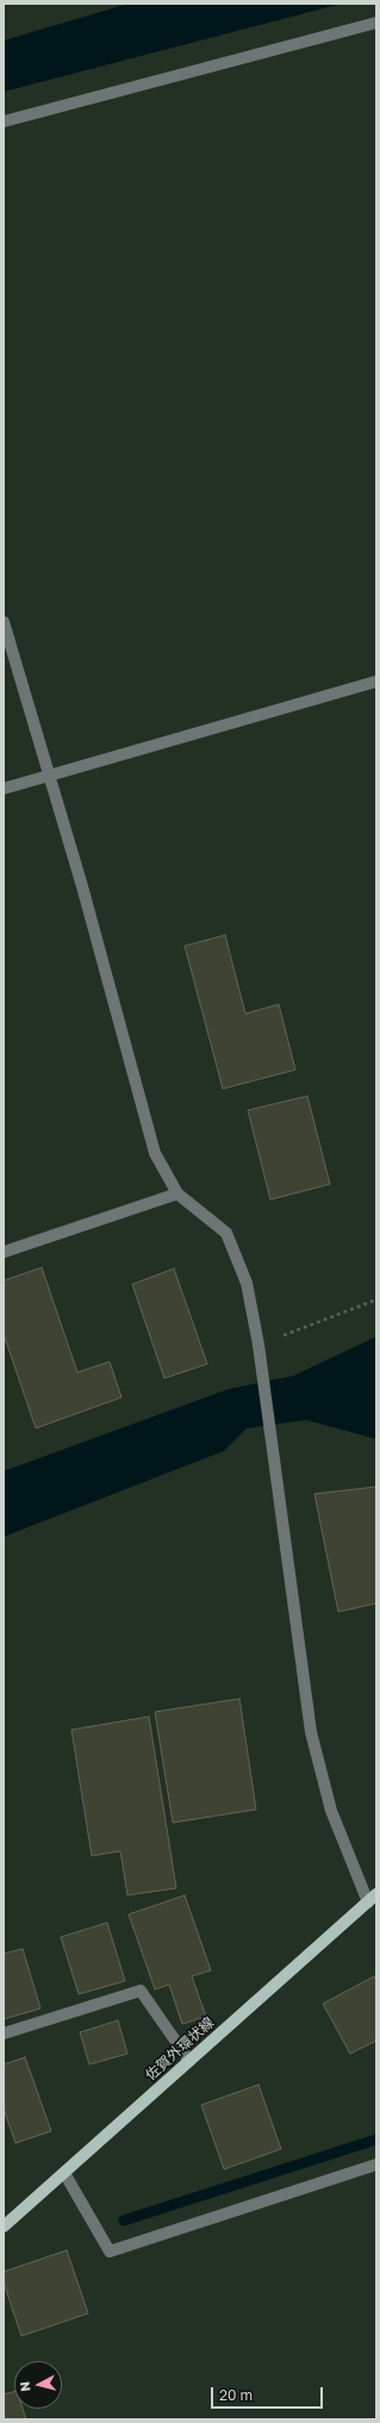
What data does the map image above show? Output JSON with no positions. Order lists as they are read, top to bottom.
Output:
{
  "streets": {
    "main road": ["佐賀外環状線"]
  },
  "scale_bar": "20 m",
  "north": "left"
}
